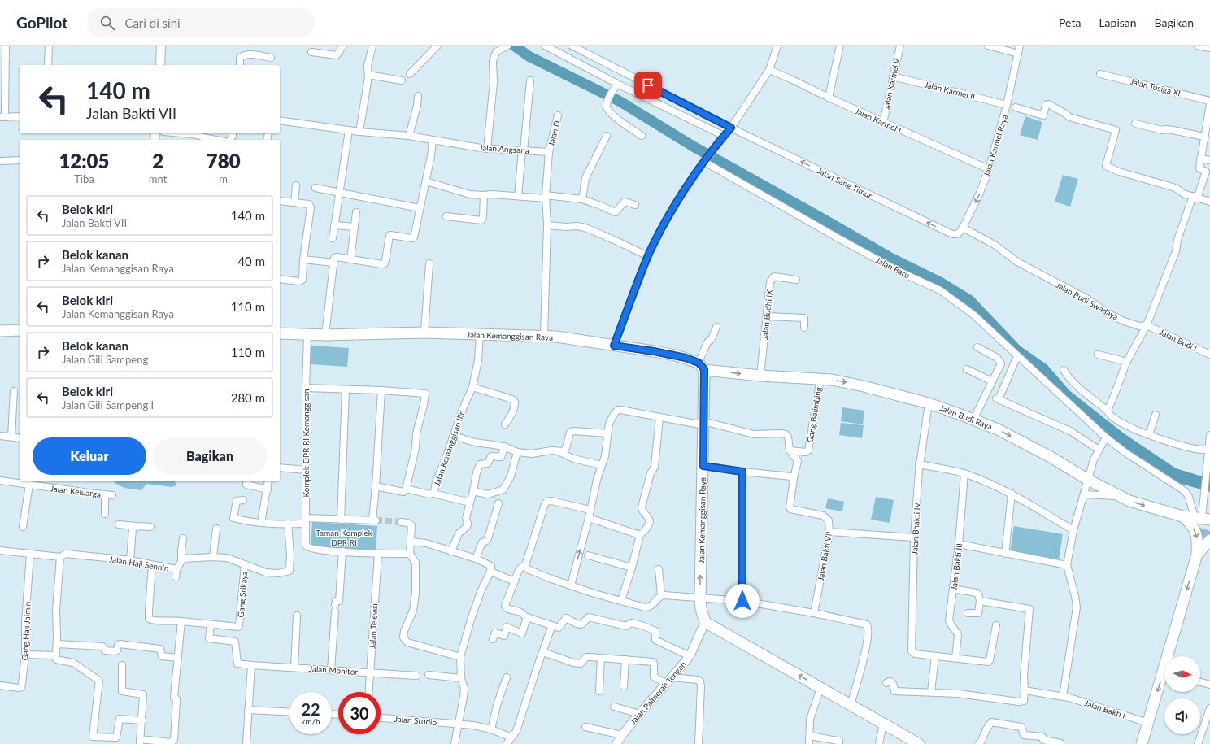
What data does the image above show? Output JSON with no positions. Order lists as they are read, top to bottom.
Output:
{
  "streets": {
    "main road": ["Jalan Kemanggisan Raya", "Jalan Budi Raya"],
    "street": [
      "Jalan Karmel V",
      "Jalan Tosiga XI",
      "Jalan Karmel II",
      "Jalan Karmel I",
      "Jalan D",
      "Jalan Karmel Raya",
      "Jalan Angsana",
      "Jalan Sang Timur",
      "Jalan Baru",
      "Jalan Budi Swadaya",
      "Jalan Budhi IX",
      "Jalan Budi I",
      "Gang Belimbing",
      "Komplek DPR RI Kemanggisan",
      "Jalan Kemanggisan Ilir",
      "Jalan Keluarga",
      "Jalan Bhakti IV",
      "Jalan Bakti VII",
      "Jalan Haji Sennin",
      "Jalan Bakti III",
      "Gang Srikaya",
      "Jalan Televisi",
      "Gang Haji Jaimin",
      "Jalan Monitor",
      "Jalan Palmerah Tengah",
      "Jalan Bakti I",
      "Jalan Studio"
    ]
  },
  "crossings": [
    ["Jalan Karmel V", "Jalan Karmel II"],
    ["Jalan Karmel V", "Jalan Karmel I"],
    ["Jalan Karmel II", "Jalan Karmel Raya"],
    ["Jalan Karmel I", "Jalan Karmel Raya"],
    ["Jalan D", "Jalan Angsana"],
    ["Jalan Karmel Raya", "Jalan Sang Timur"],
    ["Jalan Karmel Raya", "Jalan Budi Swadaya"],
    ["Jalan Sang Timur", "Jalan Budi Swadaya"],
    ["Jalan Baru", "Jalan Budi Raya"],
    ["Jalan Budi Swadaya", "Jalan Budi I"],
    ["Jalan Budhi IX", "Jalan Budi Raya"],
    ["Jalan Kemanggisan Raya", "Jalan Budi Raya"],
    ["Jalan Kemanggisan Raya", "Komplek DPR RI Kemanggisan"],
    ["Jalan Kemanggisan Raya", "Jalan Kemanggisan Ilir"],
    ["Jalan Kemanggisan Raya", "Jalan Palmerah Tengah"],
    ["Gang Belimbing", "Jalan Budi Raya"],
    ["Jalan Budi Raya", "Jalan Bhakti IV"],
    ["Jalan Haji Sennin", "Gang Srikaya"],
    ["Jalan Haji Sennin", "Gang Haji Jaimin"],
    ["Gang Srikaya", "Jalan Monitor"],
    ["Jalan Televisi", "Jalan Monitor"]
  ],
  "one_way": ["Jalan Sang Timur", "Jalan Budi Raya"],
  "parks": ["Taman Komplek DPR RI"],
  "north": "right",
  "page": {
    "header": "GoPilot",
    "search": "Cari di sini",
    "nav": ["Peta", "Lapisan", "Bagikan"],
    "turn": ["140 m", "Jalan Bakti VII"],
    "eta": [
      "12:05",
      "Tiba",
      "2",
      "mnt",
      "780",
      "m"
    ],
    "list": [
      {
        "name": "Belok kiri",
        "note": "Jalan Bakti VII",
        "value": "140 m"
      },
      {
        "name": "Belok kanan",
        "note": "Jalan Kemanggisan Raya",
        "value": "40 m"
      },
      {
        "name": "Belok kiri",
        "note": "Jalan Kemanggisan Raya",
        "value": "110 m"
      },
      {
        "name": "Belok kanan",
        "note": "Jalan Gili Sampeng",
        "value": "110 m"
      },
      {
        "name": "Belok kiri",
        "note": "Jalan Gili Sampeng I",
        "value": "280 m"
      }
    ],
    "buttons": ["Keluar", "Bagikan"],
    "speed": "22 km/h",
    "limit": "30"
  }
}
